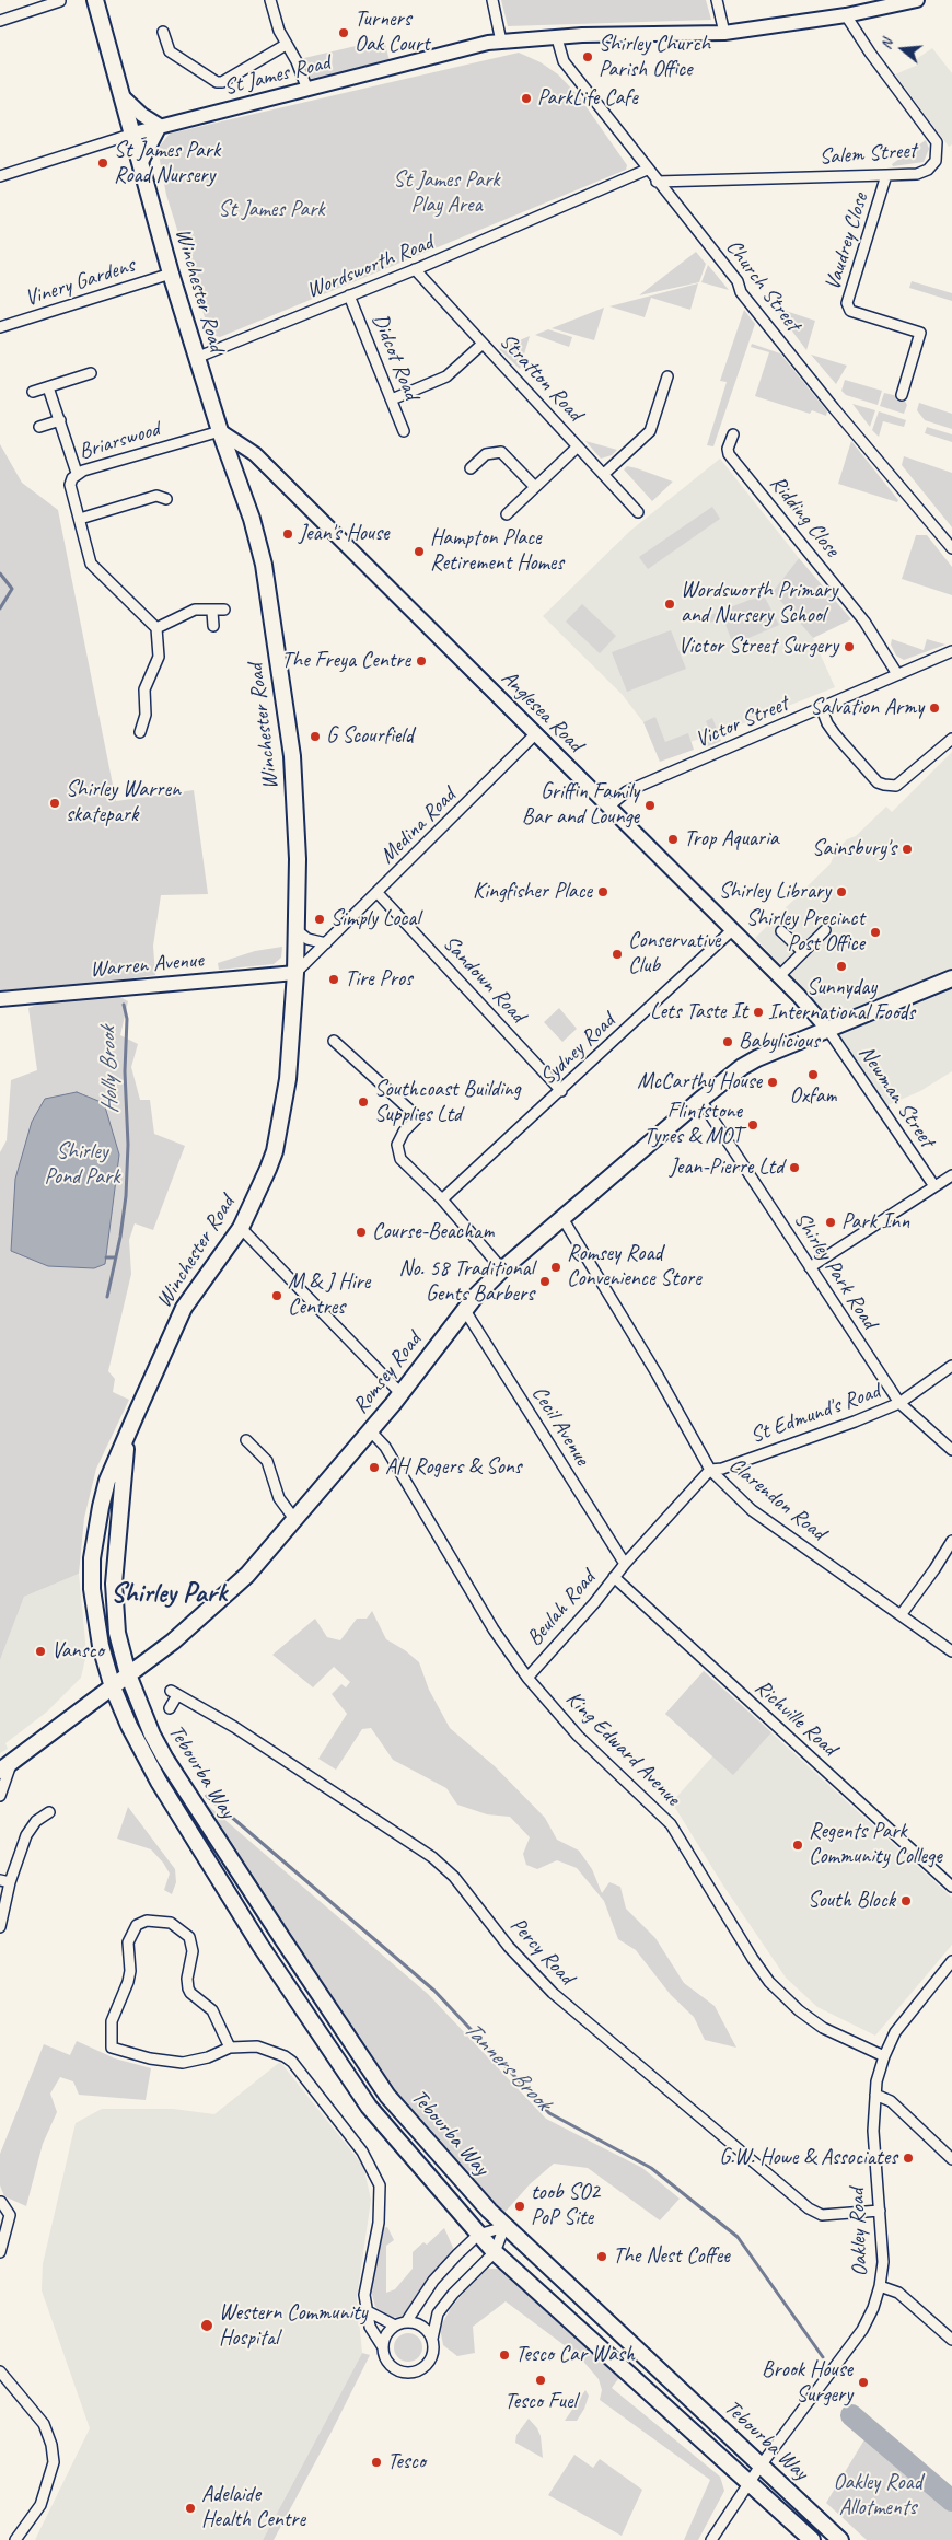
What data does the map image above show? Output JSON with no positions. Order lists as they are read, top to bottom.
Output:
{
  "streets": {
    "main road": ["Winchester Road", "Romsey Road", "Tebourba Way"],
    "street": [
      "St James Road",
      "Salem Street",
      "Vaudrey Close",
      "Wordsworth Road",
      "Vinery Gardens",
      "Church Street",
      "Didcot Road",
      "Stratton Road",
      "Briarswood",
      "Ridding Close",
      "Anglesea Road",
      "Victor Street",
      "Medina Road",
      "Warren Avenue",
      "Sandown Road",
      "Sydney Road",
      "Newman Street",
      "Shirley Park Road",
      "St Edmund's Road",
      "Cecil Avenue",
      "Clarendon Road",
      "Beulah Road",
      "Richville Road",
      "King Edward Avenue",
      "Percy Road",
      "Oakley Road"
    ]
  },
  "crossings": [
    ["St James Road", "Salem Street"],
    ["St James Road", "Church Street"],
    ["St James Road", "Winchester Road"],
    ["Salem Street", "Vaudrey Close"],
    ["Salem Street", "Church Street"],
    ["Wordsworth Road", "Church Street"],
    ["Wordsworth Road", "Winchester Road"],
    ["Wordsworth Road", "Didcot Road"],
    ["Wordsworth Road", "Stratton Road"],
    ["Vinery Gardens", "Winchester Road"],
    ["Winchester Road", "Briarswood"],
    ["Winchester Road", "Anglesea Road"],
    ["Winchester Road", "Medina Road"],
    ["Winchester Road", "Warren Avenue"],
    ["Winchester Road", "Romsey Road"],
    ["Winchester Road", "Tebourba Way"],
    ["Briarswood", "Anglesea Road"],
    ["Ridding Close", "Victor Street"],
    ["Anglesea Road", "Victor Street"],
    ["Anglesea Road", "Medina Road"],
    ["Anglesea Road", "Sydney Road"],
    ["Anglesea Road", "Newman Street"],
    ["Anglesea Road", "Romsey Road"],
    ["Medina Road", "Warren Avenue"],
    ["Medina Road", "Sandown Road"],
    ["Sandown Road", "Sydney Road"],
    ["Newman Street", "Romsey Road"],
    ["Shirley Park Road", "Romsey Road"],
    ["Shirley Park Road", "St Edmund's Road"],
    ["Romsey Road", "Cecil Avenue"],
    ["Romsey Road", "Clarendon Road"],
    ["Romsey Road", "King Edward Avenue"],
    ["Romsey Road", "Tebourba Way"],
    ["St Edmund's Road", "Clarendon Road"],
    ["Cecil Avenue", "Beulah Road"],
    ["Beulah Road", "Richville Road"],
    ["Beulah Road", "King Edward Avenue"],
    ["King Edward Avenue", "Oakley Road"],
    ["Tebourba Way", "Oakley Road"],
    ["Percy Road", "Oakley Road"]
  ],
  "districts": ["Shirley Park"],
  "water": ["Holly Brook", "Tanners Brook"],
  "parks": [
    "St James Park Play Area",
    "St James Park",
    "Shirley Pond Park",
    "Oakley Road Allotments"
  ],
  "places": [
    "Turners Oak Court",
    "Shirley Church Parish Office",
    "ParkLife Cafe",
    "St James Park Road Nursery",
    "Jean's House",
    "Hampton Place Retirement Homes",
    "Wordsworth Primary and Nursery School",
    "Victor Street Surgery",
    "The Freya Centre",
    "Salvation Army",
    "G Scourfield",
    "Shirley Warren skatepark",
    "Griffin Family Bar and Lounge",
    "Trop Aquaria",
    "Sainsbury's",
    "Kingfisher Place",
    "Shirley Library",
    "Simply Local",
    "Shirley Precinct Post Office",
    "Conservative Club",
    "Sunnyday International Foods",
    "Tire Pros",
    "Lets Taste It",
    "Babylicious",
    "Oxfam",
    "McCarthy House",
    "Southcoast Building Supplies Ltd",
    "Flintstone Tyres & MOT",
    "Jean-Pierre Ltd",
    "Park Inn",
    "Course-Beacham",
    "Romsey Road Convenience Store",
    "No. 58 Traditional Gents Barbers",
    "M & J Hire Centres",
    "AH Rogers & Sons",
    "Vansco",
    "Regents Park Community College",
    "South Block",
    "G.W. Howe & Associates",
    "toob SO2 PoP Site",
    "The Nest Coffee",
    "Western Community Hospital",
    "Tesco Car Wash",
    "Tesco Fuel",
    "Brook House Surgery",
    "Tesco",
    "Adelaide Health Centre"
  ],
  "north": "left"
}
